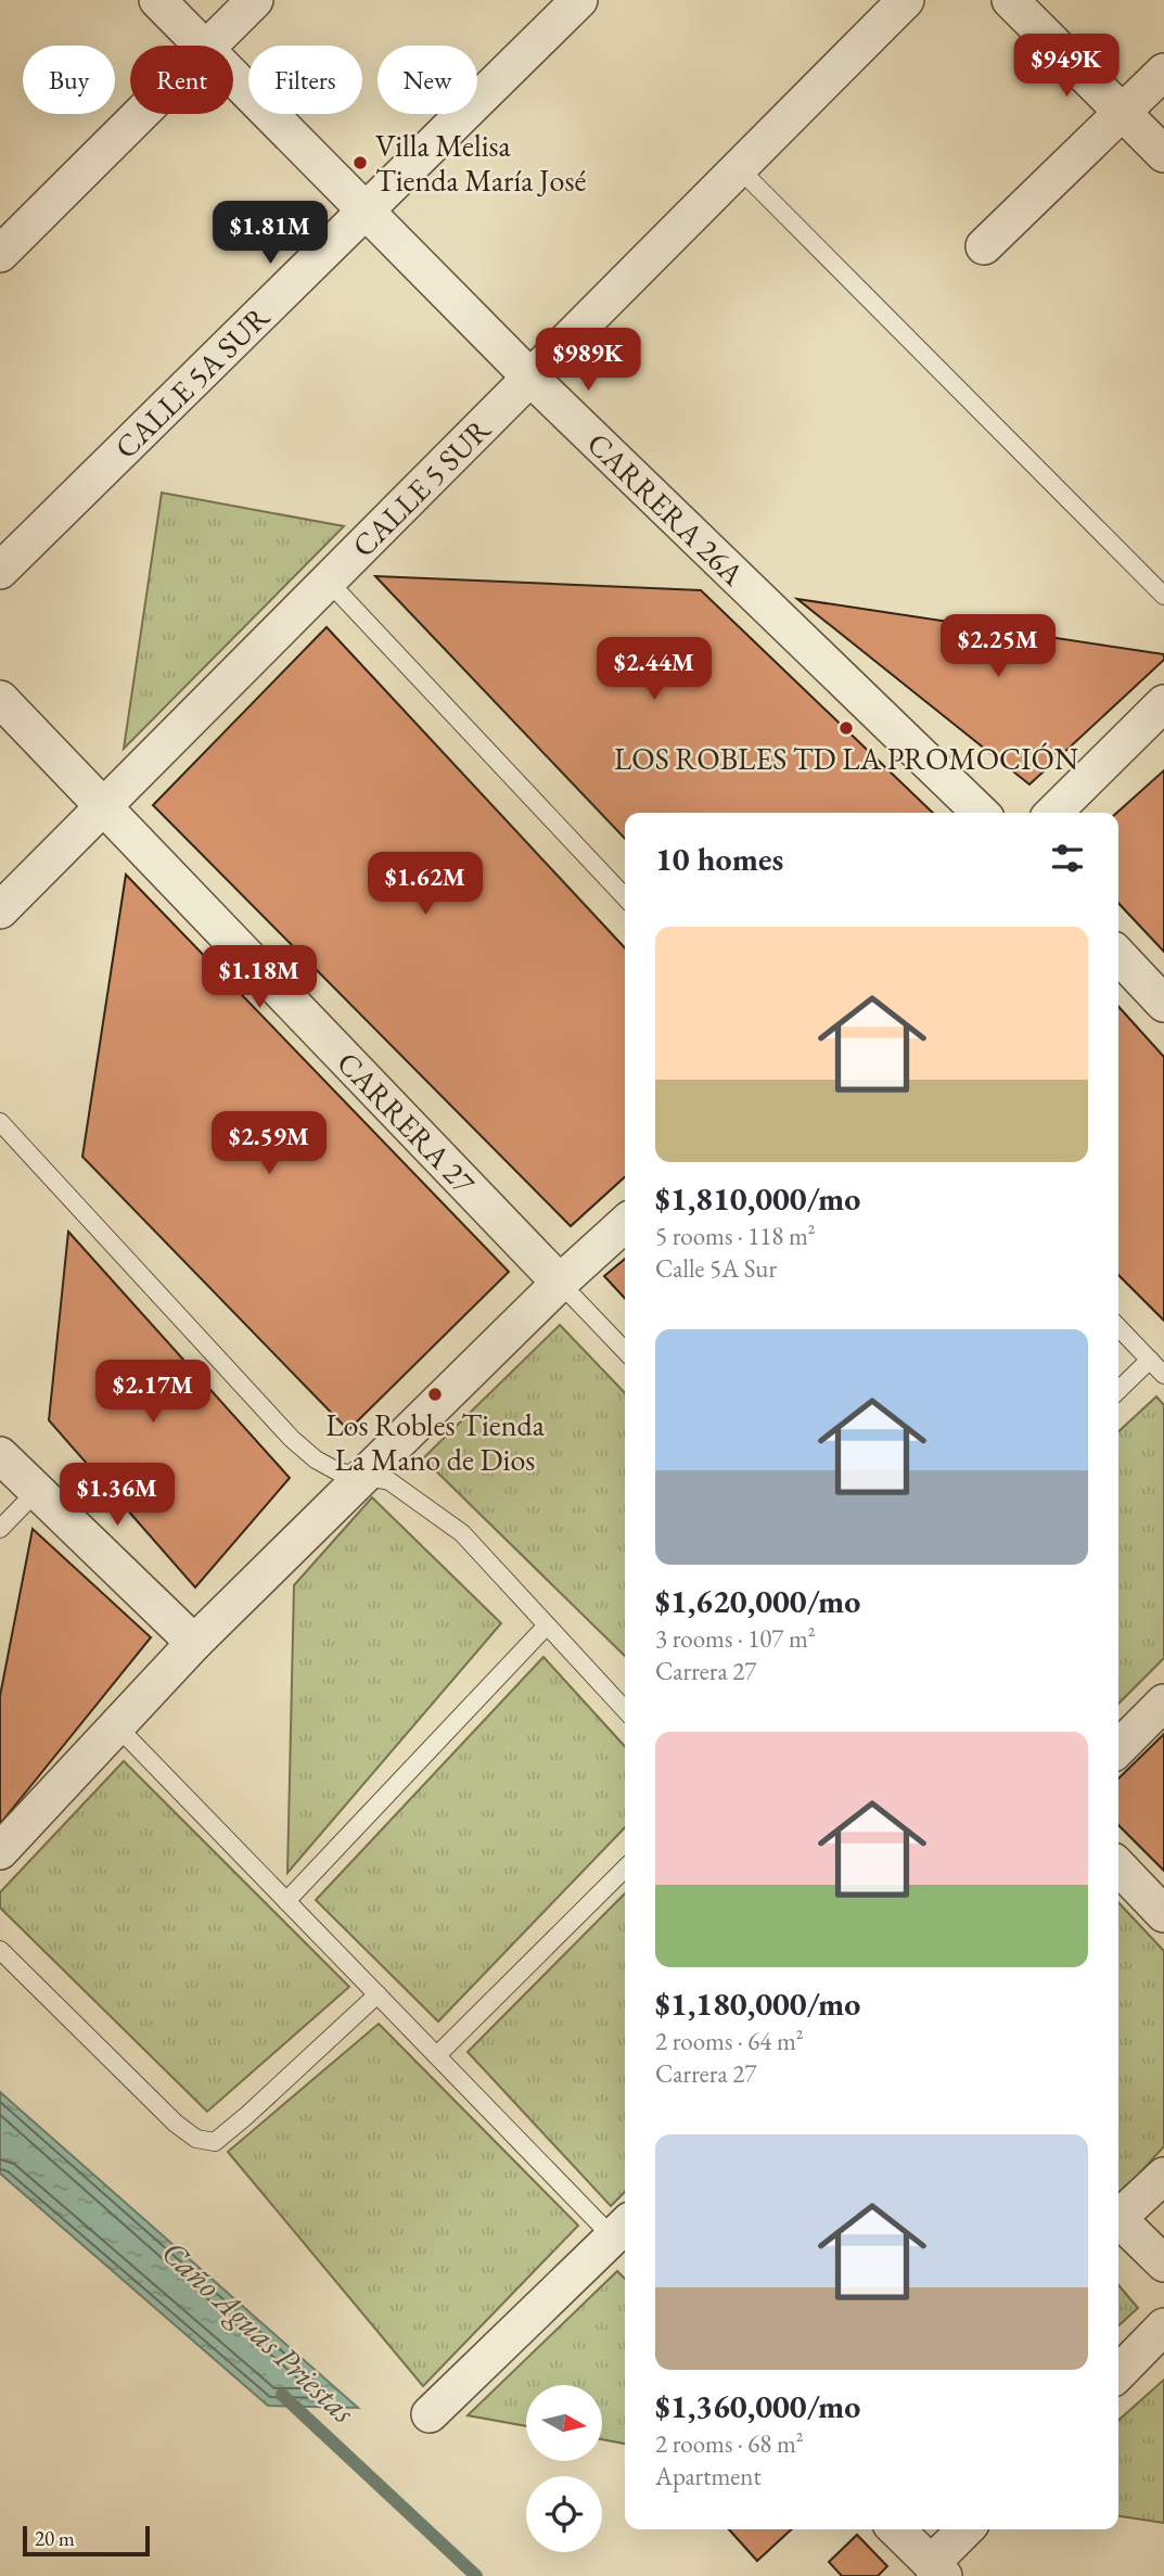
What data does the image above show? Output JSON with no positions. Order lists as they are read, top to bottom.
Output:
{
  "streets": {
    "street": [
      "CALLE 5A SUR",
      "CALLE 5 SUR",
      "CARRERA 26A",
      "CARRERA 27"
    ]
  },
  "crossings": [
    ["CALLE 5A SUR", "CARRERA 26A"],
    ["CALLE 5 SUR", "CARRERA 26A"],
    ["CALLE 5 SUR", "CARRERA 27"]
  ],
  "water": ["Caño Aguas Priestas"],
  "places": ["Villa Melisa Tienda María José", "LOS ROBLES TD LA PROMOCIÓN", "Los Robles Tienda La Mano de Dios"],
  "scale_bar": "20 m",
  "north": "right",
  "page": {
    "price": [
      "$949K",
      "$1.81M",
      "$989K",
      "$2.25M",
      "$2.44M",
      "$1.62M",
      "$1.18M",
      "$2.59M",
      "$2.17M",
      "$1.36M"
    ],
    "chip": [
      "Buy",
      "Rent",
      "Filters",
      "New"
    ],
    "heading": "10 homes",
    "list": [
      {
        "name": "$1,810,000/mo",
        "note": "5 rooms · 118 m² · Calle 5A Sur"
      },
      {
        "name": "$1,620,000/mo",
        "note": "3 rooms · 107 m² · Carrera 27"
      },
      {
        "name": "$1,180,000/mo",
        "note": "2 rooms · 64 m² · Carrera 27"
      },
      {
        "name": "$1,360,000/mo",
        "note": "2 rooms · 68 m² · Apartment"
      }
    ],
    "scale": "20 m"
  }
}
